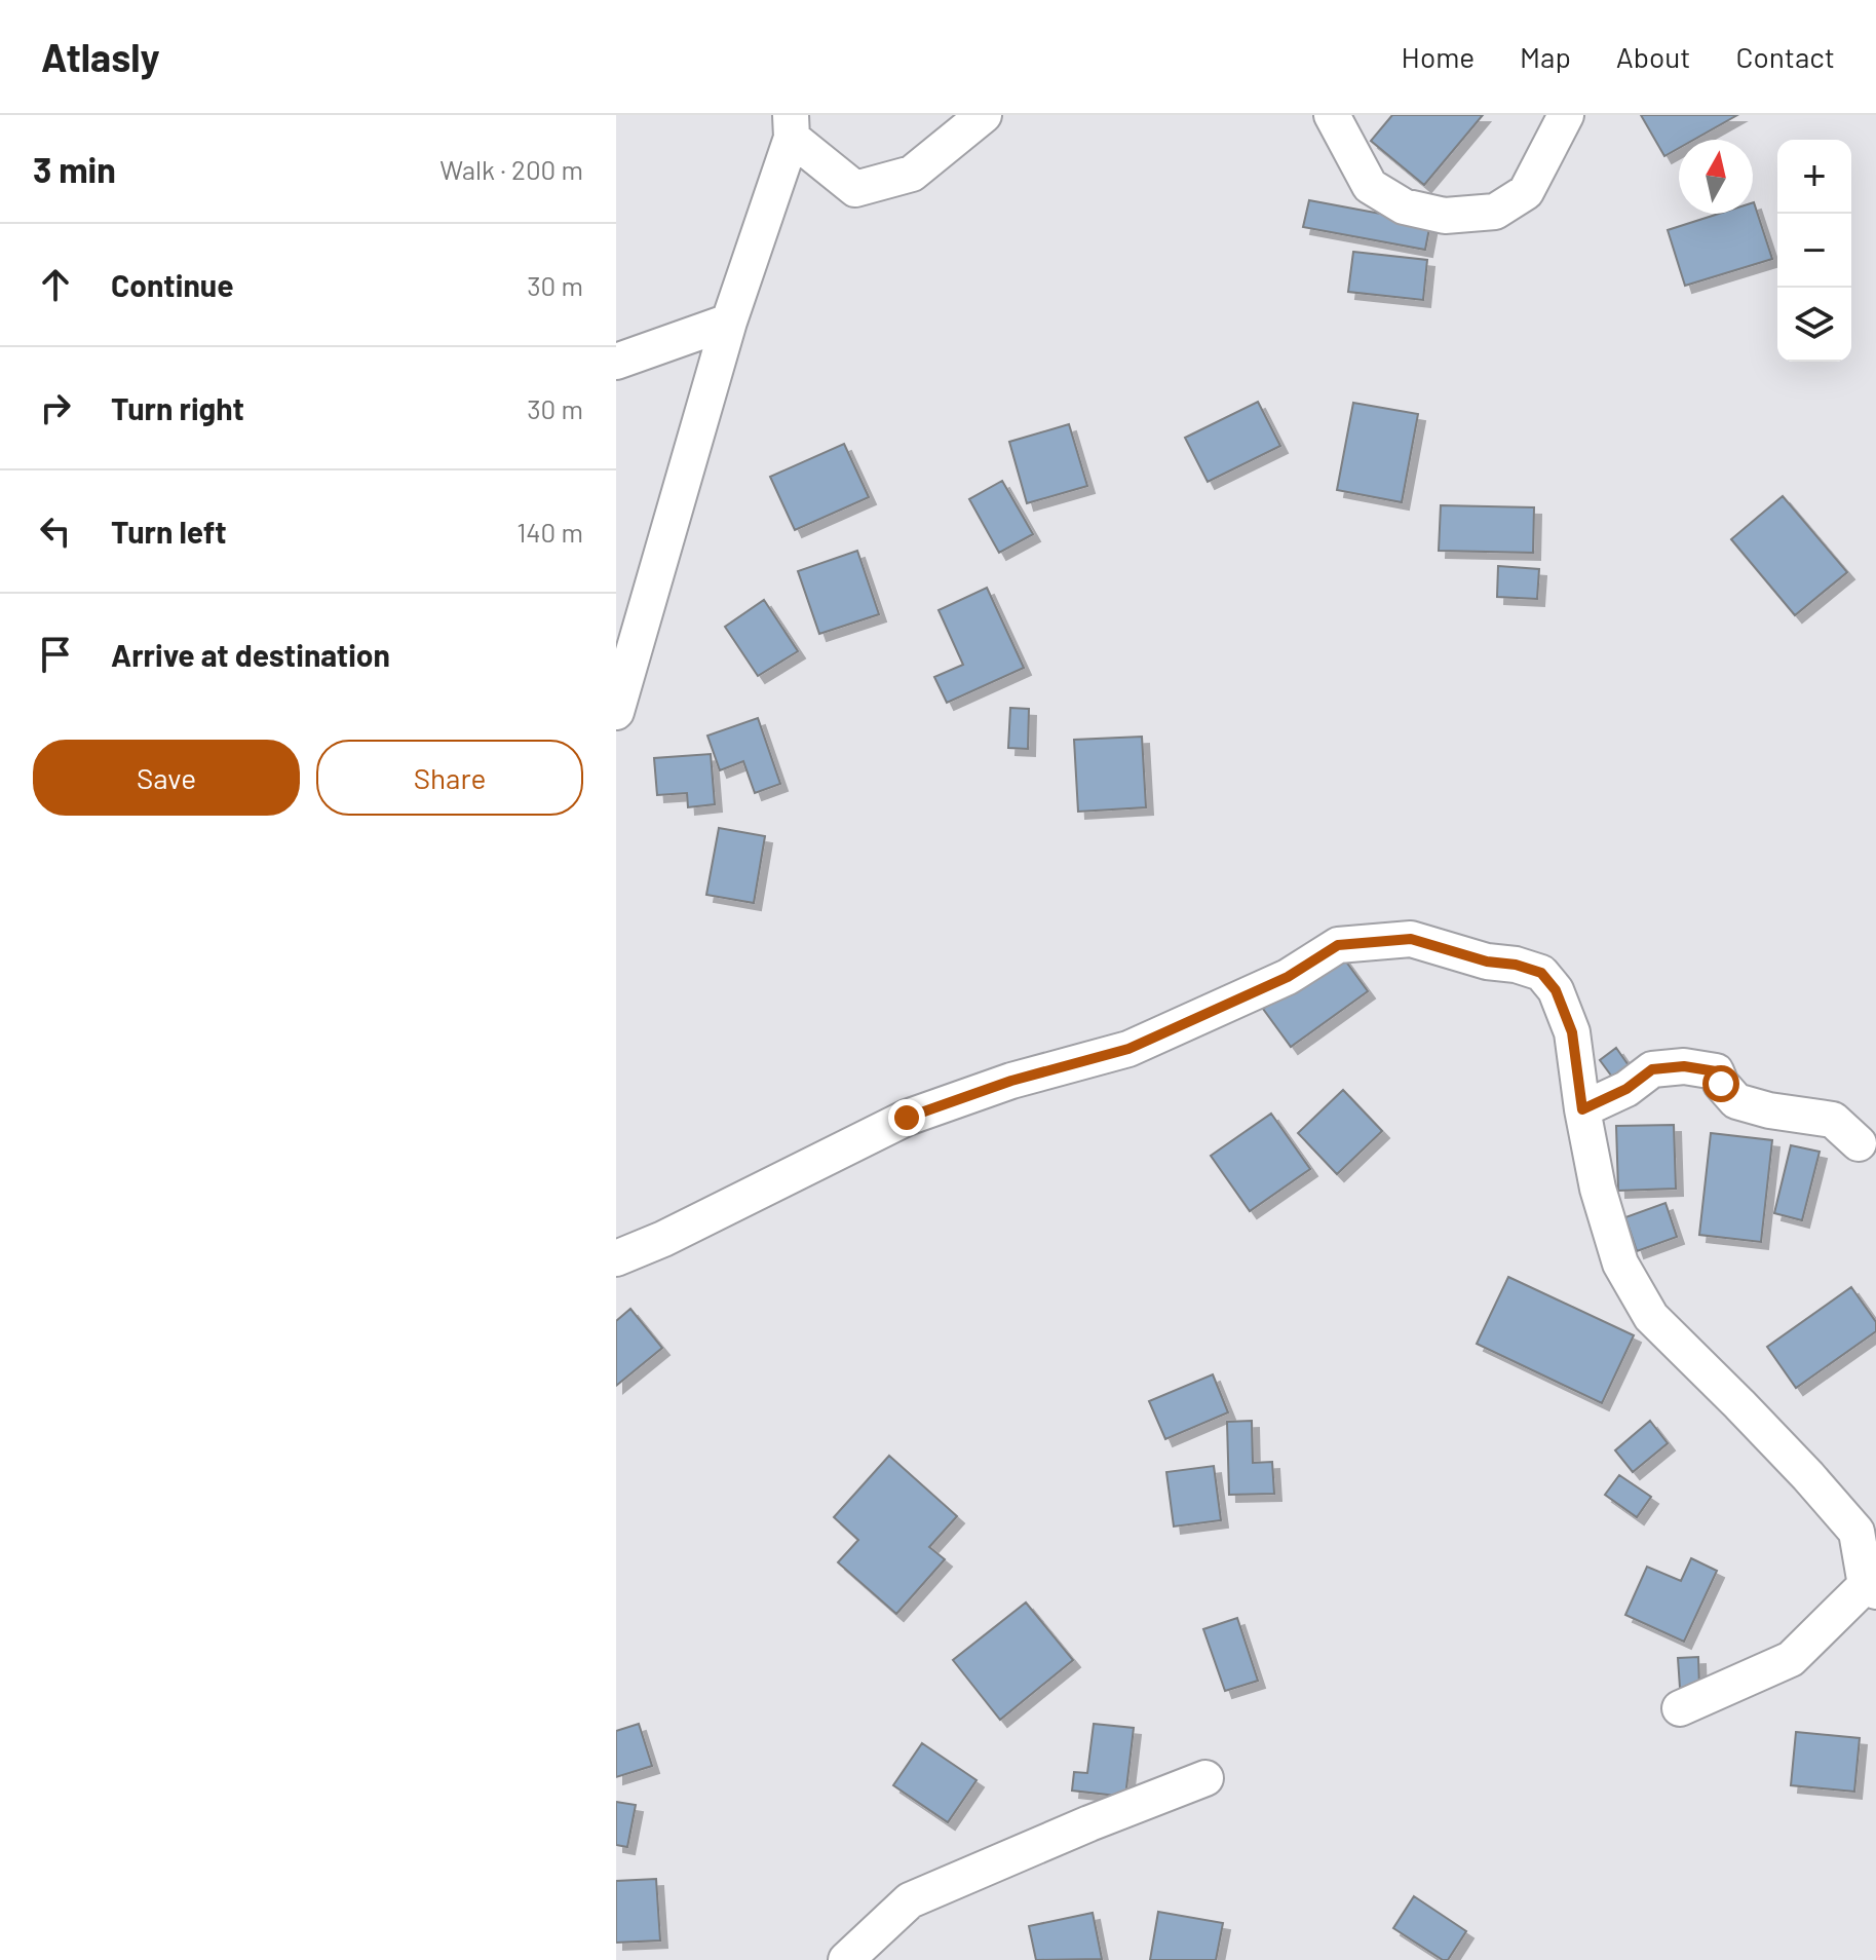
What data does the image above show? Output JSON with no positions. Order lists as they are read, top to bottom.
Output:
{
  "north": "top",
  "page": {
    "header": "Atlasly",
    "nav": [
      "Home",
      "Map",
      "About",
      "Contact"
    ],
    "heading": ["3 min", "Walk · 200 m"],
    "map_buttons": ["+", "−"],
    "list": [
      ["Continue", "30 m"],
      ["Turn right", "30 m"],
      ["Turn left", "140 m"],
      "Arrive at destination"
    ],
    "buttons": ["Save", "Share"]
  }
}
